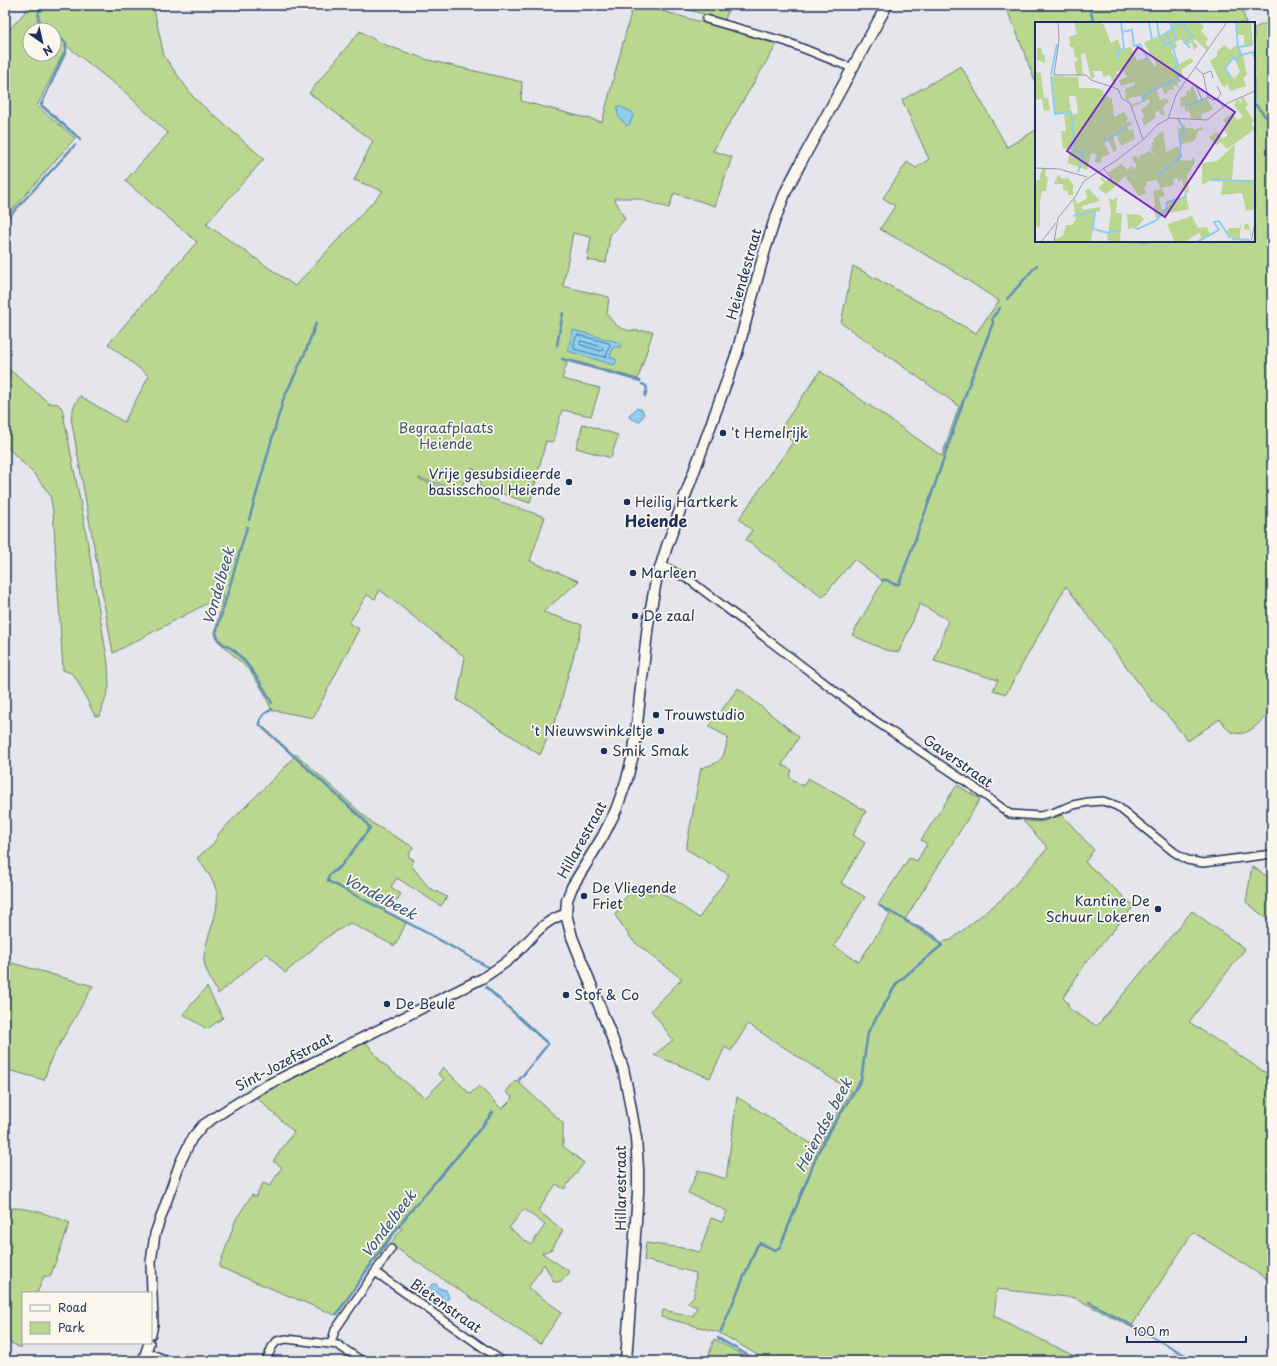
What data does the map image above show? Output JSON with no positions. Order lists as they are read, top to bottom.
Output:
{
  "streets": {
    "main road": ["Heiendestraat", "Hillarestraat"],
    "street": ["Gaverstraat", "Sint-Jozefstraat", "Bietenstraat"]
  },
  "crossings": [
    ["Heiendestraat", "Gaverstraat"],
    ["Heiendestraat", "Hillarestraat"],
    ["Gaverstraat", "Hillarestraat"],
    ["Hillarestraat", "Sint-Jozefstraat"]
  ],
  "districts": ["Heiende"],
  "water": ["Vondelbeek", "Heiendse beek"],
  "parks": ["Begraafplaats Heiende"],
  "places": [
    "'t Hemelrijk",
    "Vrije gesubsidieerde basisschool Heiende",
    "Heilig Hartkerk",
    "Marleen",
    "De zaal",
    "Trouwstudio",
    "'t Nieuwswinkeltje",
    "Smik Smak",
    "De Vliegende Friet",
    "Kantine De Schuur Lokeren",
    "Stof & Co",
    "De Beule"
  ],
  "legend": ["Road", "Park"],
  "scale_bar": "100 m",
  "north": "bottom right"
}
